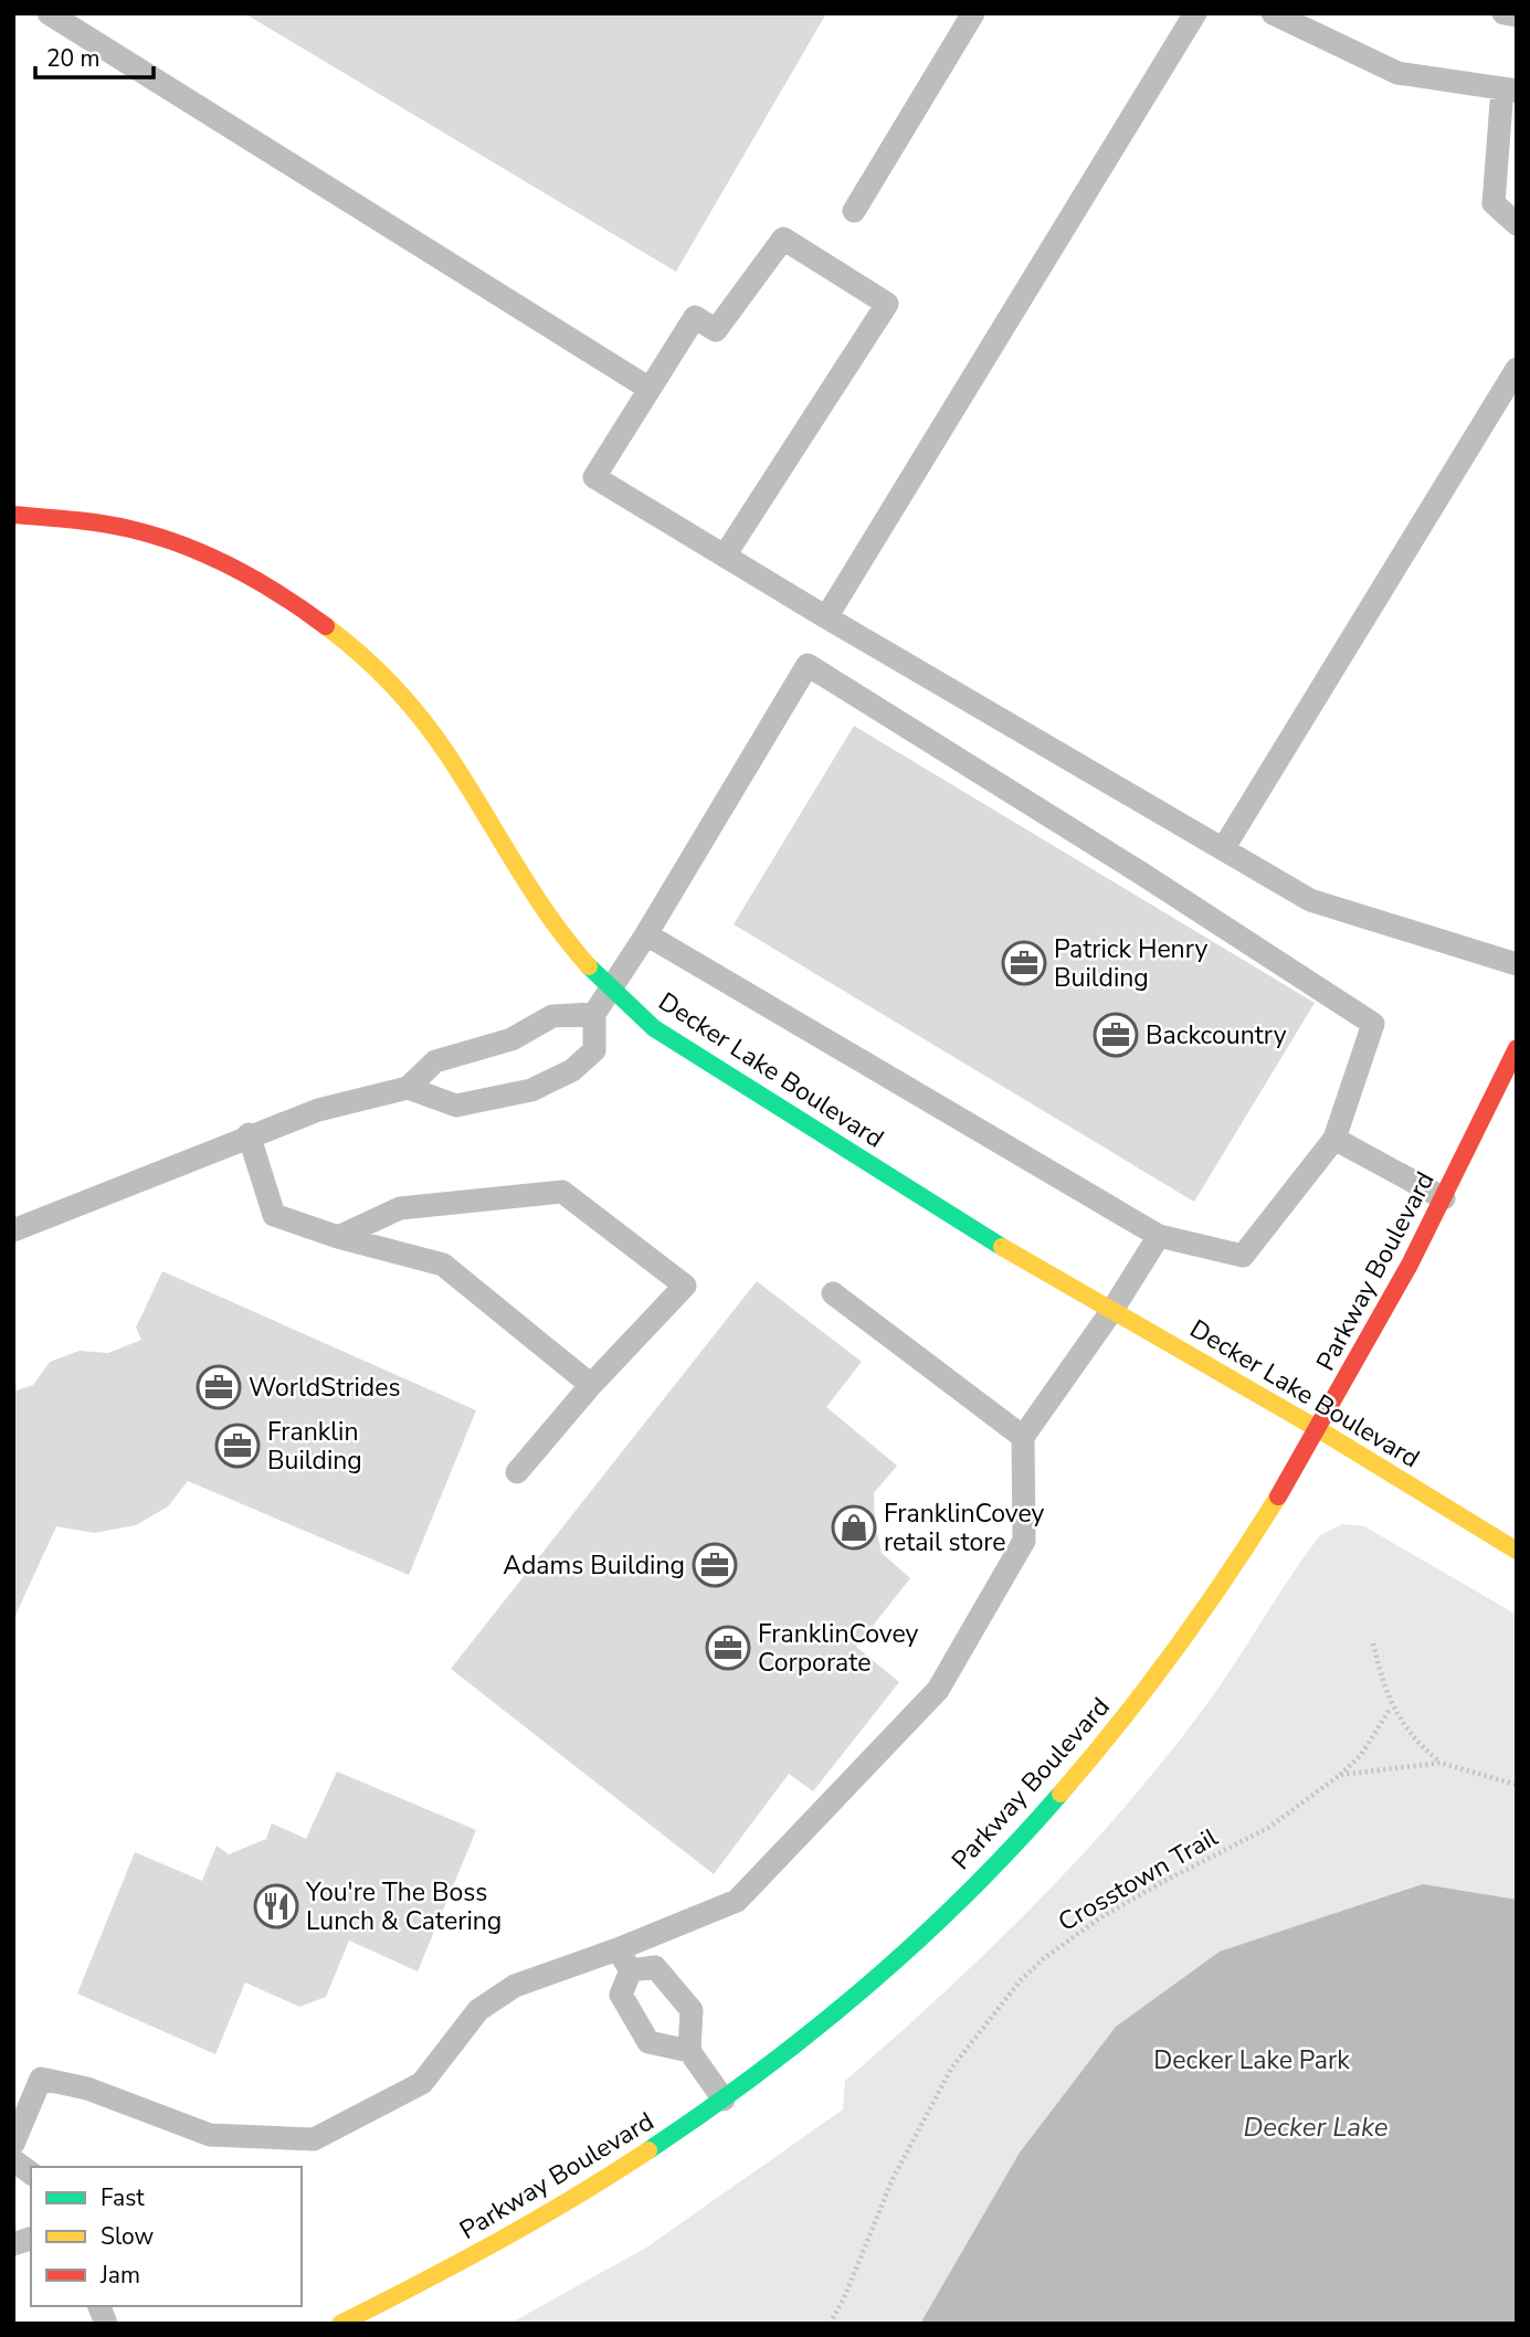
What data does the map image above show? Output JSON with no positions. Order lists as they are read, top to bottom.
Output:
{
  "streets": {
    "street": ["Decker Lake Boulevard", "Parkway Boulevard"],
    "path": ["Crosstown Trail"]
  },
  "crossings": [
    ["Decker Lake Boulevard", "Parkway Boulevard"]
  ],
  "water": ["Decker Lake"],
  "parks": ["Decker Lake Park"],
  "places": {
    "office": [
      "Patrick Henry Building",
      "Backcountry",
      "WorldStrides",
      "Franklin Building",
      "Adams Building",
      "FranklinCovey Corporate"
    ],
    "shop": ["FranklinCovey retail store"],
    "restaurant": ["You're The Boss Lunch & Catering"]
  },
  "legend": ["Fast", "Slow", "Jam"],
  "scale_bar": "20 m"
}
